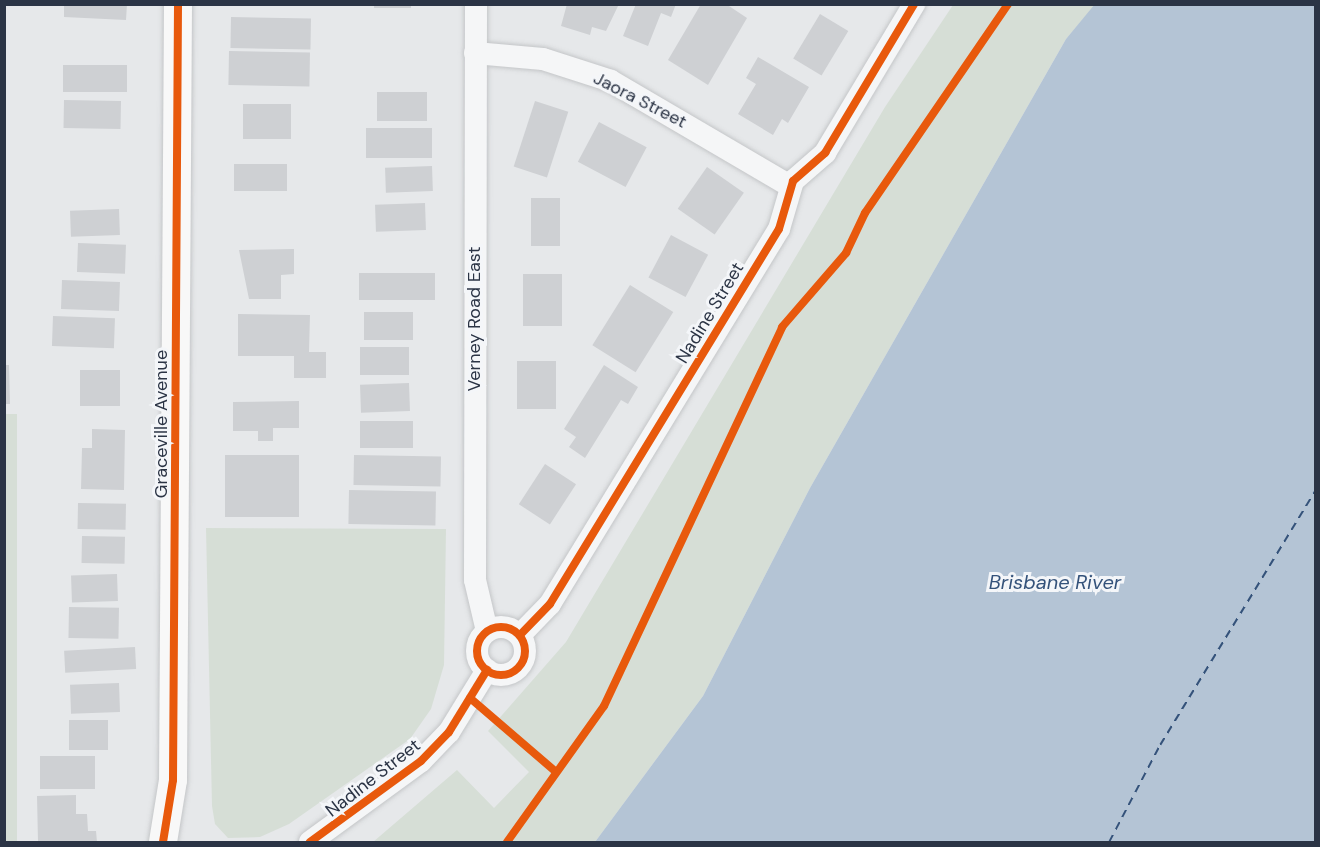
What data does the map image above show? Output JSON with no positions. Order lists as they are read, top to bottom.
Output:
{
  "streets": {
    "main road": ["Graceville Avenue"],
    "street": ["Jaora Street", "Nadine Street", "Verney Road East"]
  },
  "crossings": [
    ["Jaora Street", "Nadine Street"],
    ["Jaora Street", "Verney Road East"],
    ["Nadine Street", "Verney Road East"]
  ],
  "water": ["Brisbane River"]
}
